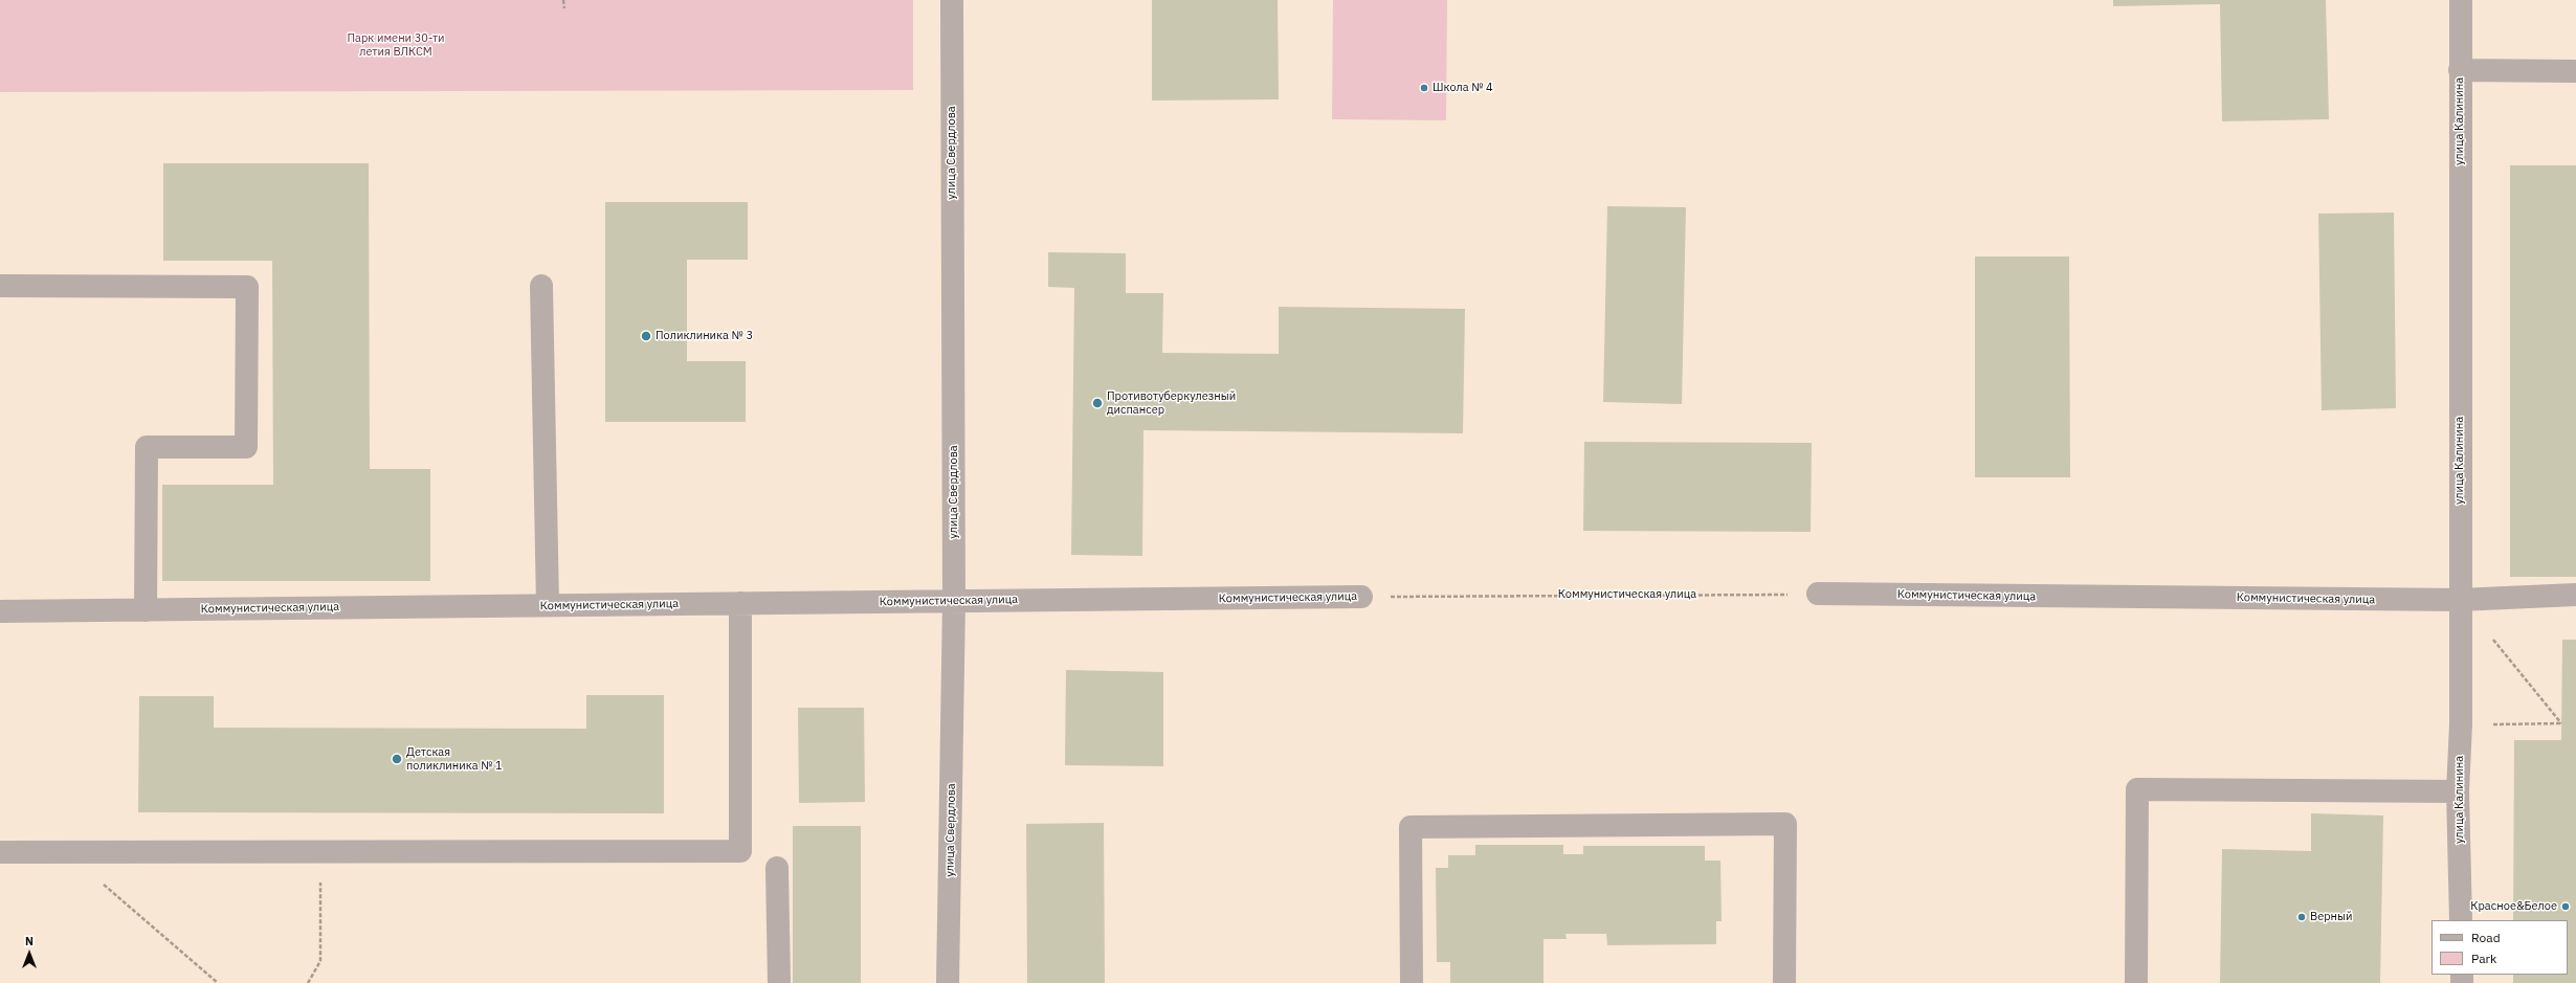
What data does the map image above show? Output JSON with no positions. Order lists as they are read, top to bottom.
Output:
{
  "streets": {
    "street": ["улица Калинина", "улица Свердлова", "Коммунистическая улица"]
  },
  "crossings": [
    ["улица Калинина", "Коммунистическая улица"],
    ["улица Свердлова", "Коммунистическая улица"]
  ],
  "parks": ["Парк имени 30-ти летия ВЛКСМ"],
  "places": [
    "Школа № 4",
    "Поликлиника № 3",
    "Противотуберкулезный диспансер",
    "Детская поликлиника № 1",
    "Красное&Белое",
    "Верный"
  ],
  "legend": ["Road", "Park"],
  "north": "top"
}
